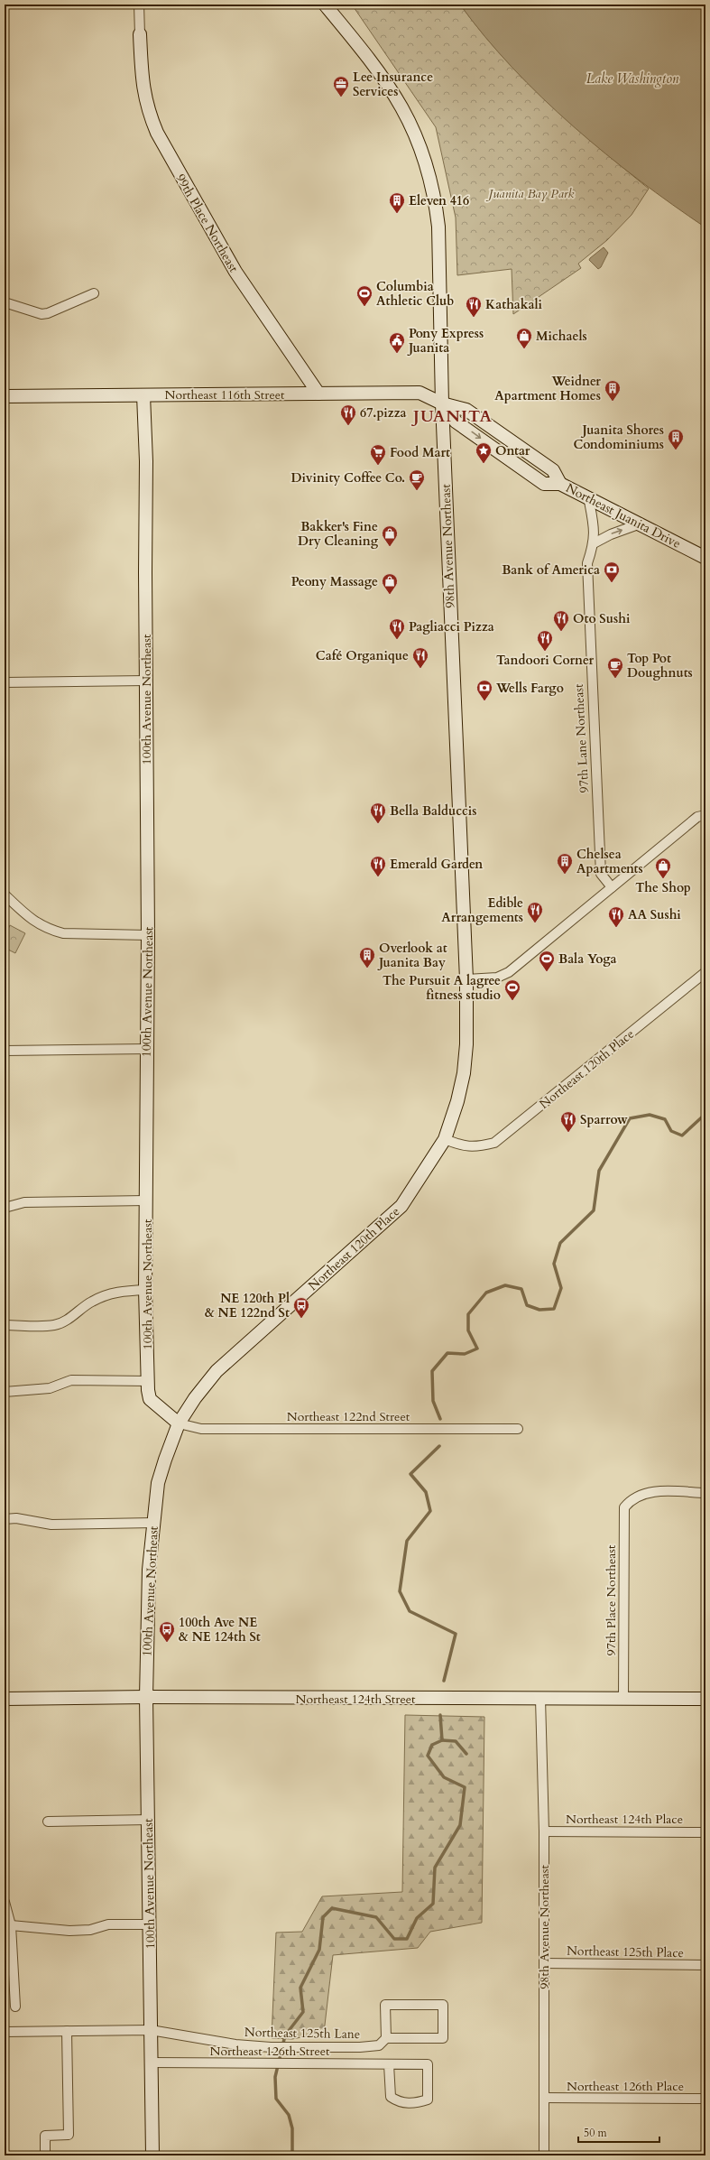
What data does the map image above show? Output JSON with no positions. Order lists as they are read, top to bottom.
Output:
{
  "streets": {
    "main road": [
      "99th Place Northeast",
      "Northeast 116th Street",
      "Northeast Juanita Drive",
      "98th Avenue Northeast",
      "100th Avenue Northeast",
      "Northeast 120th Place",
      "Northeast 124th Street"
    ],
    "street": [
      "97th Lane Northeast",
      "Northeast 122nd Street",
      "97th Place Northeast",
      "Northeast 124th Place",
      "Northeast 125th Place",
      "Northeast 125th Lane",
      "Northeast 126th Street",
      "Northeast 126th Place"
    ]
  },
  "crossings": [
    ["99th Place Northeast", "Northeast 116th Street"],
    ["Northeast 116th Street", "Northeast Juanita Drive"],
    ["Northeast 116th Street", "98th Avenue Northeast"],
    ["Northeast 116th Street", "100th Avenue Northeast"],
    ["Northeast Juanita Drive", "98th Avenue Northeast"],
    ["Northeast Juanita Drive", "97th Lane Northeast"],
    ["98th Avenue Northeast", "Northeast 120th Place"],
    ["98th Avenue Northeast", "Northeast 124th Street"],
    ["98th Avenue Northeast", "Northeast 124th Place"],
    ["98th Avenue Northeast", "Northeast 125th Place"],
    ["98th Avenue Northeast", "Northeast 126th Place"],
    ["100th Avenue Northeast", "Northeast 120th Place"],
    ["100th Avenue Northeast", "Northeast 122nd Street"],
    ["100th Avenue Northeast", "Northeast 124th Street"],
    ["100th Avenue Northeast", "Northeast 125th Lane"],
    ["100th Avenue Northeast", "Northeast 126th Street"],
    ["Northeast 120th Place", "Northeast 122nd Street"],
    ["97th Place Northeast", "Northeast 124th Street"]
  ],
  "districts": ["JUANITA"],
  "water": ["Lake Washington"],
  "parks": ["Juanita Bay Park"],
  "places": {
    "office": ["Lee Insurance Services"],
    "building": [
      "Eleven 416",
      "Weidner Apartment Homes",
      "Juanita Shores Condominiums",
      "Chelsea Apartments",
      "Overlook at Juanita Bay"
    ],
    "sports": ["Columbia Athletic Club", "Bala Yoga", "The Pursuit A lagree fitness studio"],
    "restaurant": [
      "Kathakali",
      "67.pizza",
      "Oto Sushi",
      "Pagliacci Pizza",
      "Tandoori Corner",
      "Café Organique",
      "Bella Balduccis",
      "Emerald Garden",
      "Edible Arrangements",
      "AA Sushi",
      "Sparrow"
    ],
    "shop": [
      "Michaels",
      "Bakker's Fine Dry Cleaning",
      "Peony Massage",
      "The Shop"
    ],
    "public building": ["Pony Express Juanita"],
    "place": ["Ontar"],
    "supermarket": ["Food Mart"],
    "cafe": ["Divinity Coffee Co.", "Top Pot Doughnuts"],
    "bank": ["Bank of America", "Wells Fargo"],
    "bus stop": ["NE 120th Pl & NE 122nd St", "100th Ave NE & NE 124th St"]
  },
  "scale_bar": "50 m"
}
